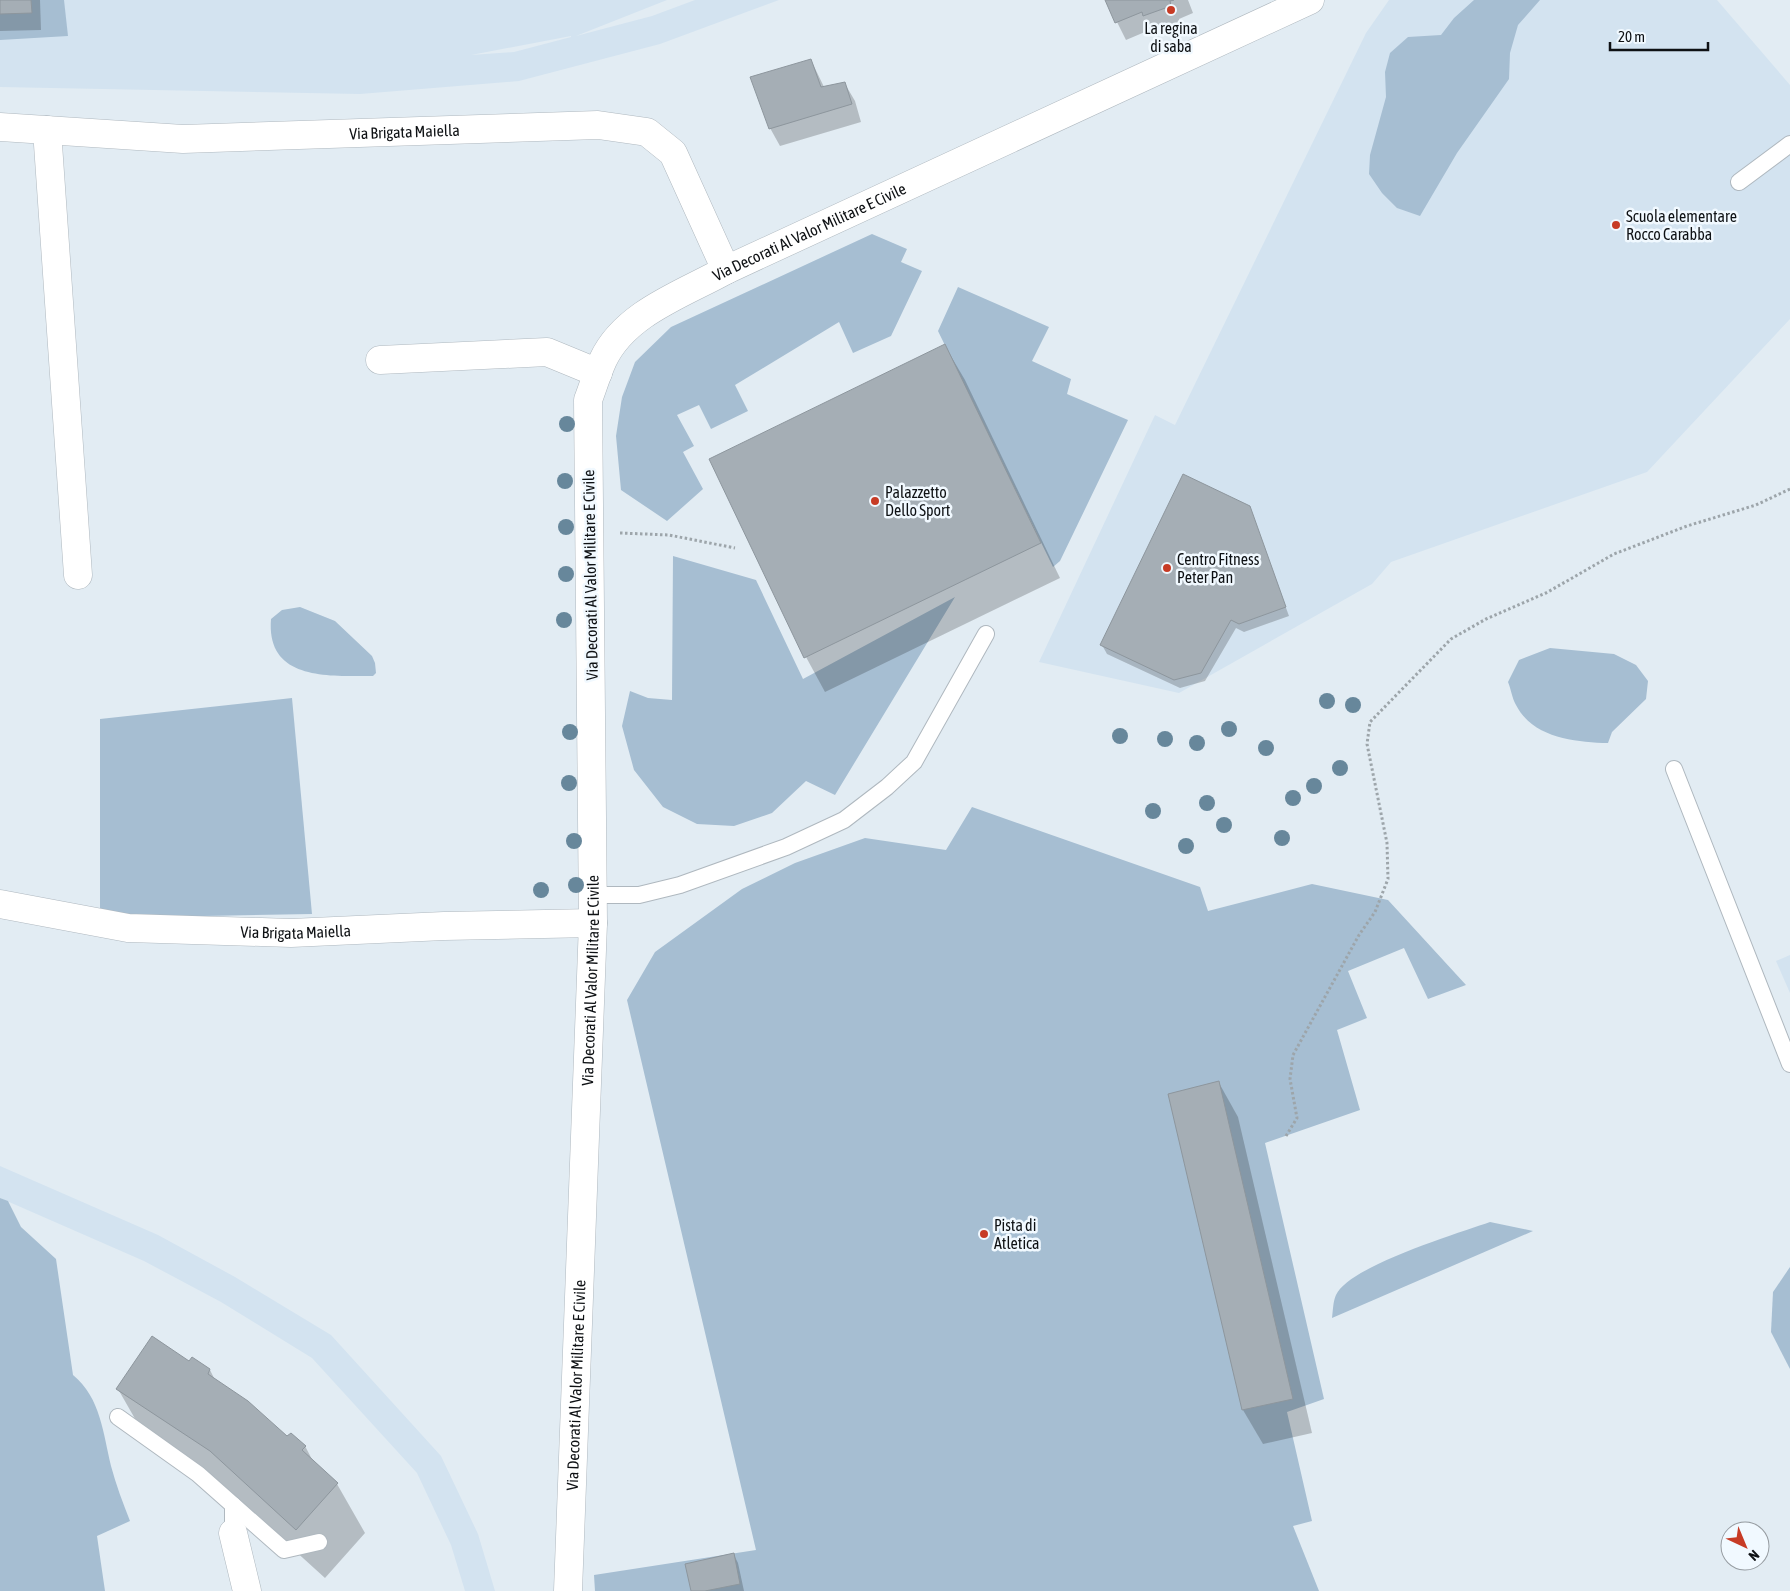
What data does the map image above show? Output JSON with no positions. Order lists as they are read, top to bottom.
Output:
{
  "streets": {
    "street": ["Via Brigata Maiella", "Via Decorati Al Valor Militare E Civile"]
  },
  "crossings": [
    ["Via Brigata Maiella", "Via Decorati Al Valor Militare E Civile"]
  ],
  "places": [
    "La regina di saba",
    "Scuola elementare Rocco Carabba",
    "Palazzetto Dello Sport",
    "Centro Fitness Peter Pan",
    "Pista di Atletica"
  ],
  "scale_bar": "20 m",
  "north": "bottom right"
}
